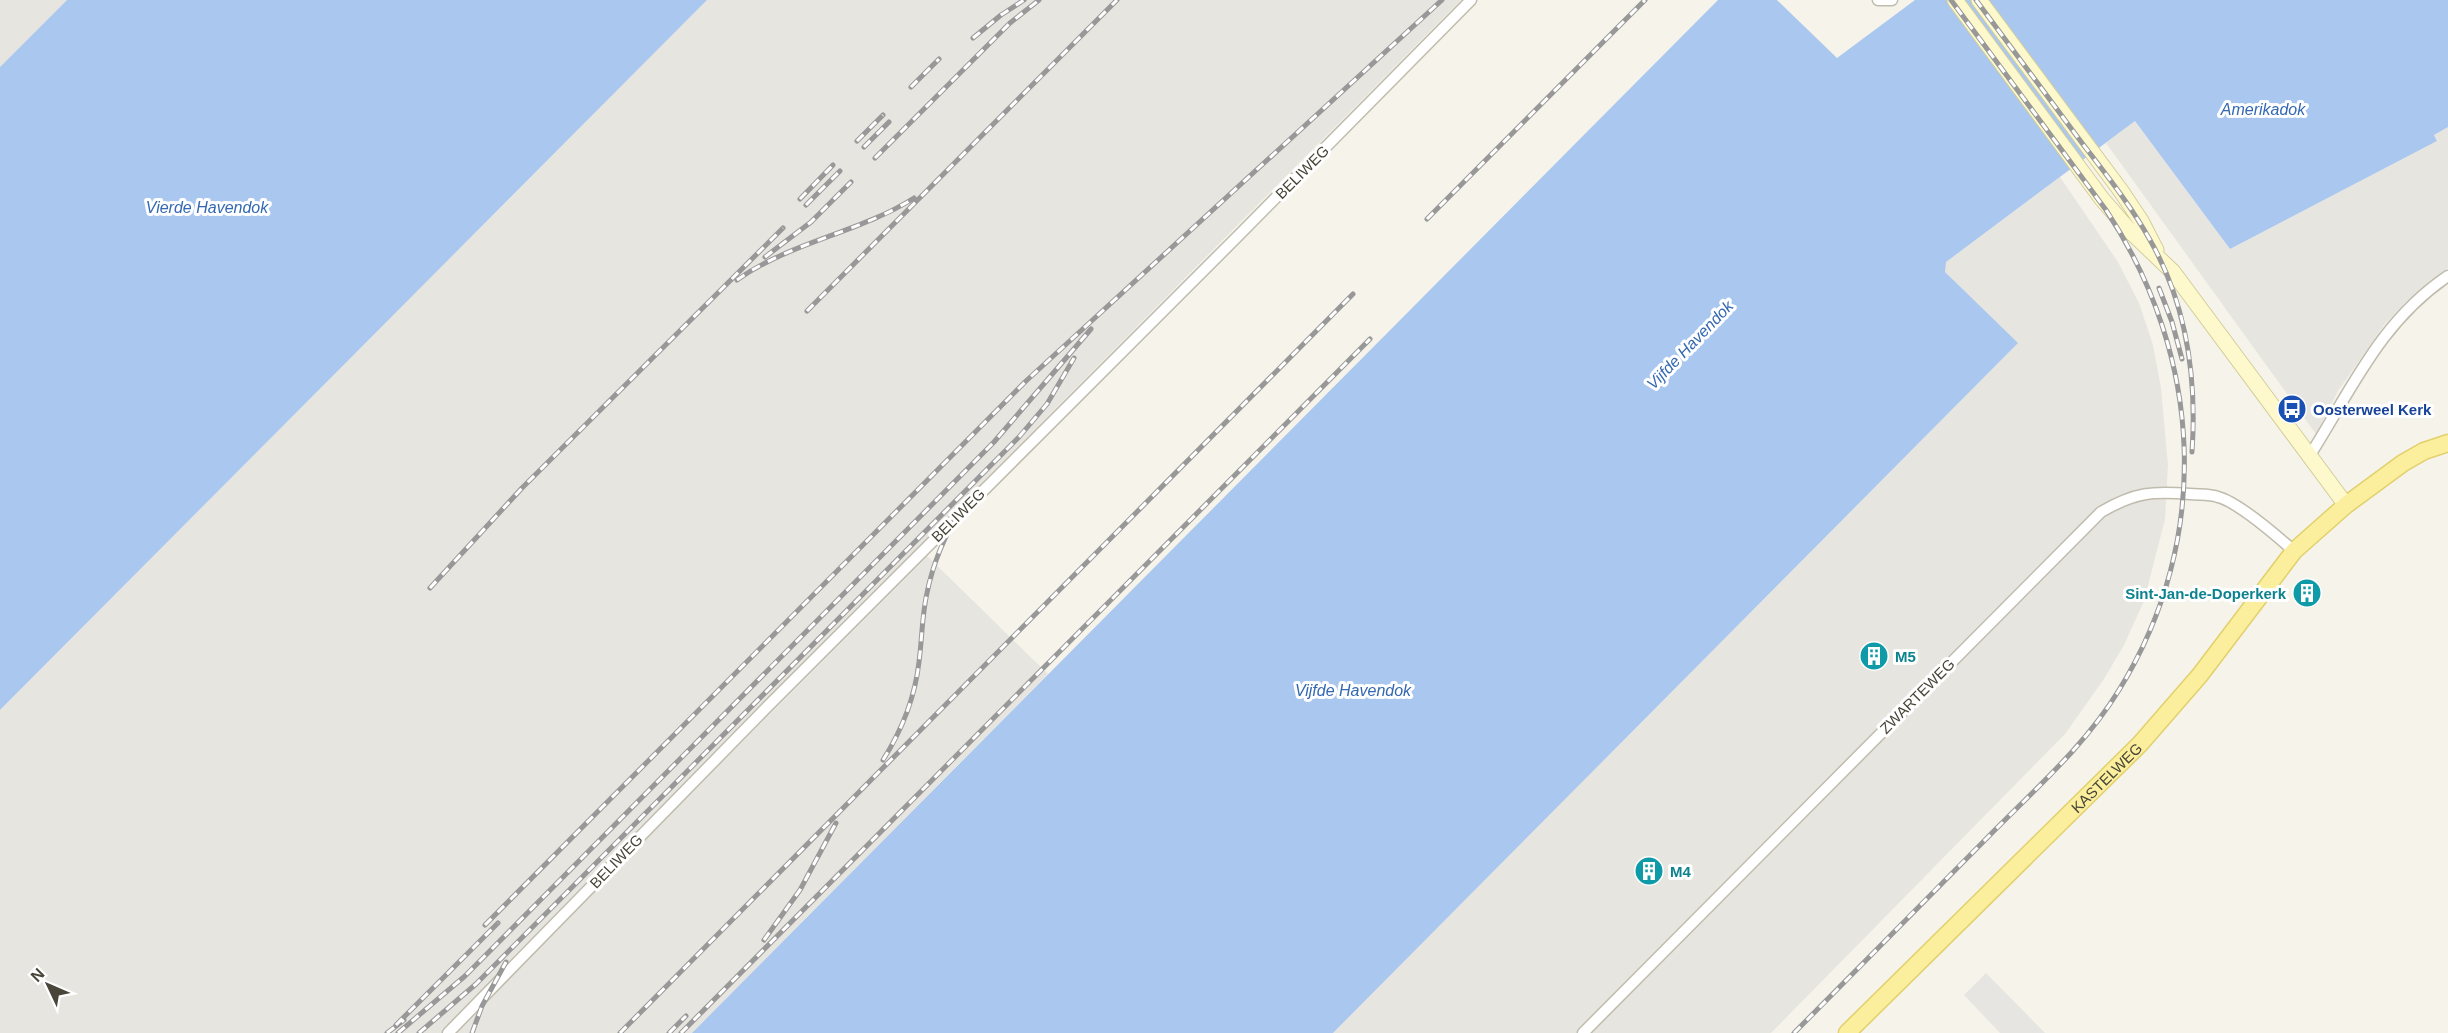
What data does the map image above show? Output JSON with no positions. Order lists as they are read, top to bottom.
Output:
{
  "streets": {
    "main road": ["KASTELWEG"],
    "street": ["BELIWEG", "ZWARTEWEG"]
  },
  "crossings": [
    ["ZWARTEWEG", "KASTELWEG"]
  ],
  "water": ["Amerikadok", "Vierde Havendok", "Vijfde Havendok"],
  "places": {
    "bus stop": ["Oosterweel Kerk"],
    "building": ["Sint-Jan-de-Doperkerk", "M5", "M4"]
  },
  "north": "top left"
}
